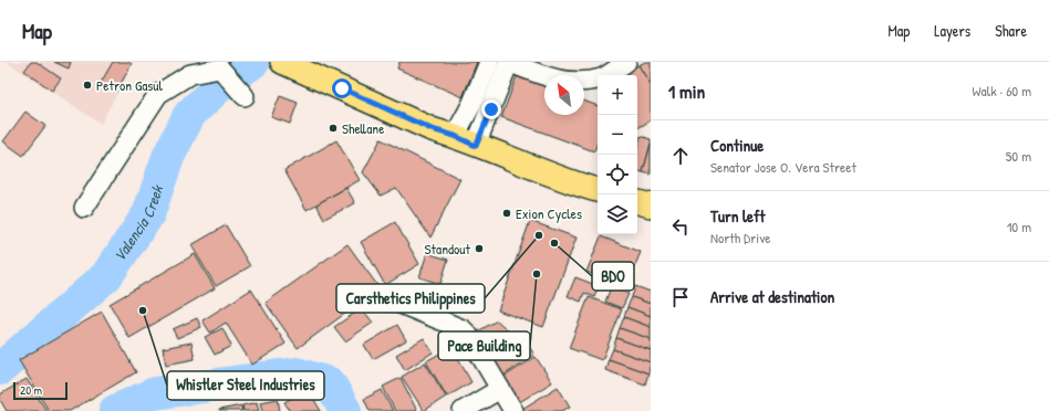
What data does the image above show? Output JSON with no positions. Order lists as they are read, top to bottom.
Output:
{
  "water": ["Valencia Creek"],
  "places": [
    "Petron Gasul",
    "Shellane",
    "Exion Cycles",
    "Carsthetics Philippines",
    "BDO",
    "Standout",
    "Pace Building",
    "Whistler Steel Industries"
  ],
  "scale_bar": "20 m",
  "north": "top left",
  "page": {
    "header": "Map",
    "nav": ["Map", "Layers", "Share"],
    "heading": ["1 min", "Walk · 60 m"],
    "map_buttons": ["+", "−"],
    "list": [
      ["Continue", "Senator Jose O. Vera Street", "50 m"],
      ["Turn left", "North Drive", "10 m"],
      "Arrive at destination"
    ],
    "scale": "20 m"
  }
}
